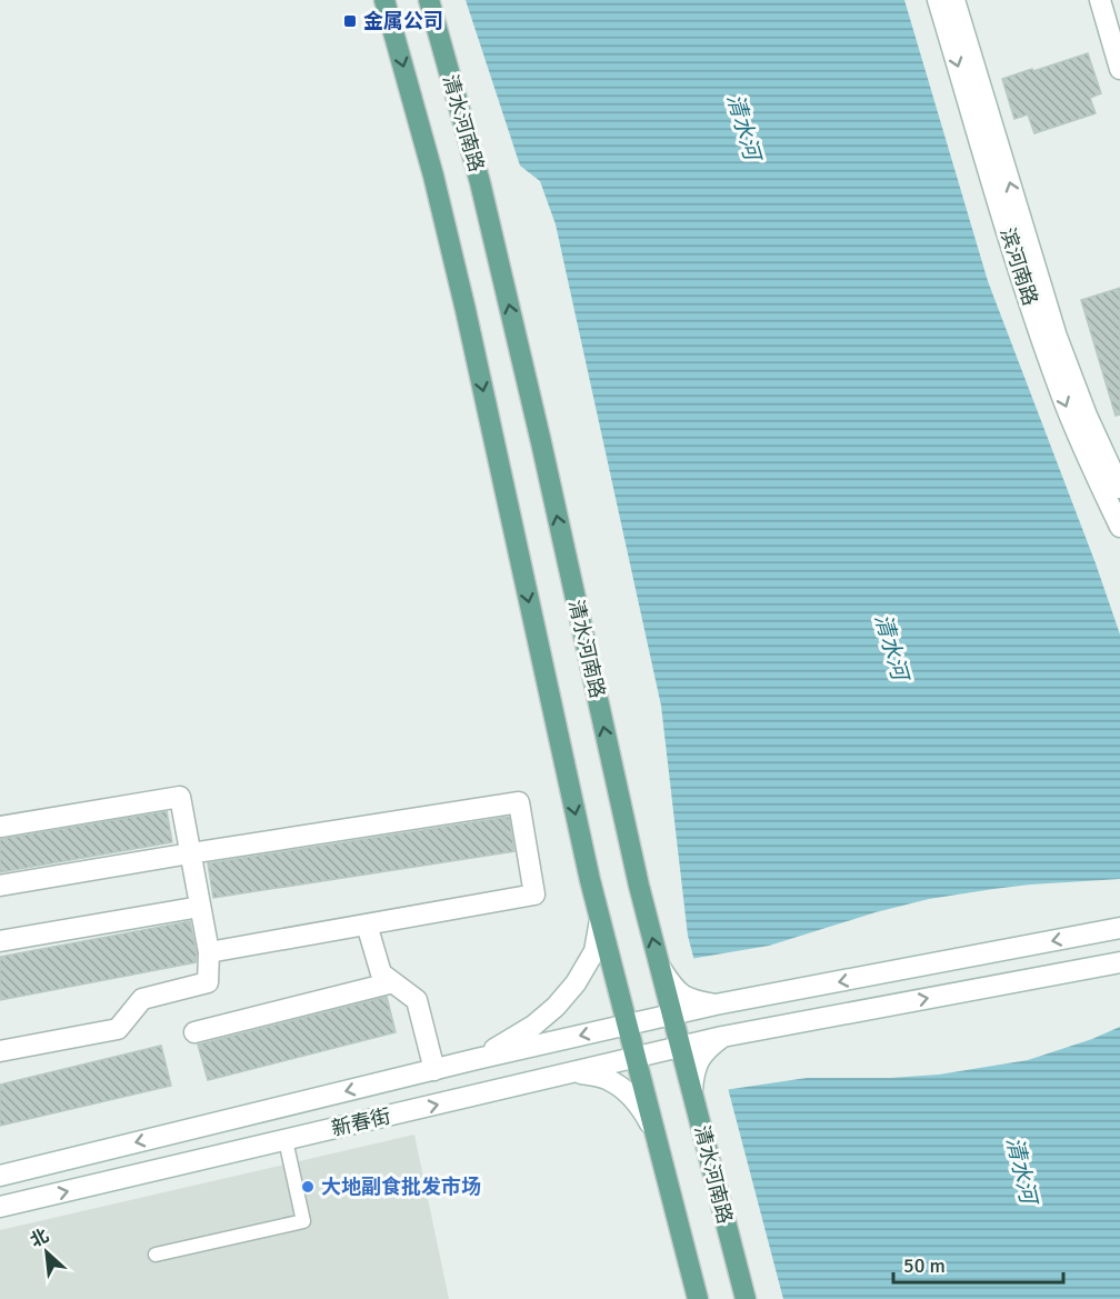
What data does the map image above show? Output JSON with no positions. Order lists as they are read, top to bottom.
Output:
{
  "streets": {
    "main road": ["清水河南路", "滨河南路", "新春街"]
  },
  "crossings": [
    ["清水河南路", "新春街"]
  ],
  "water": ["清水河"],
  "places": {
    "transit": ["金属公司"],
    "other": ["大地副食批发市场"]
  },
  "scale_bar": "50 m",
  "north": "top left"
}
